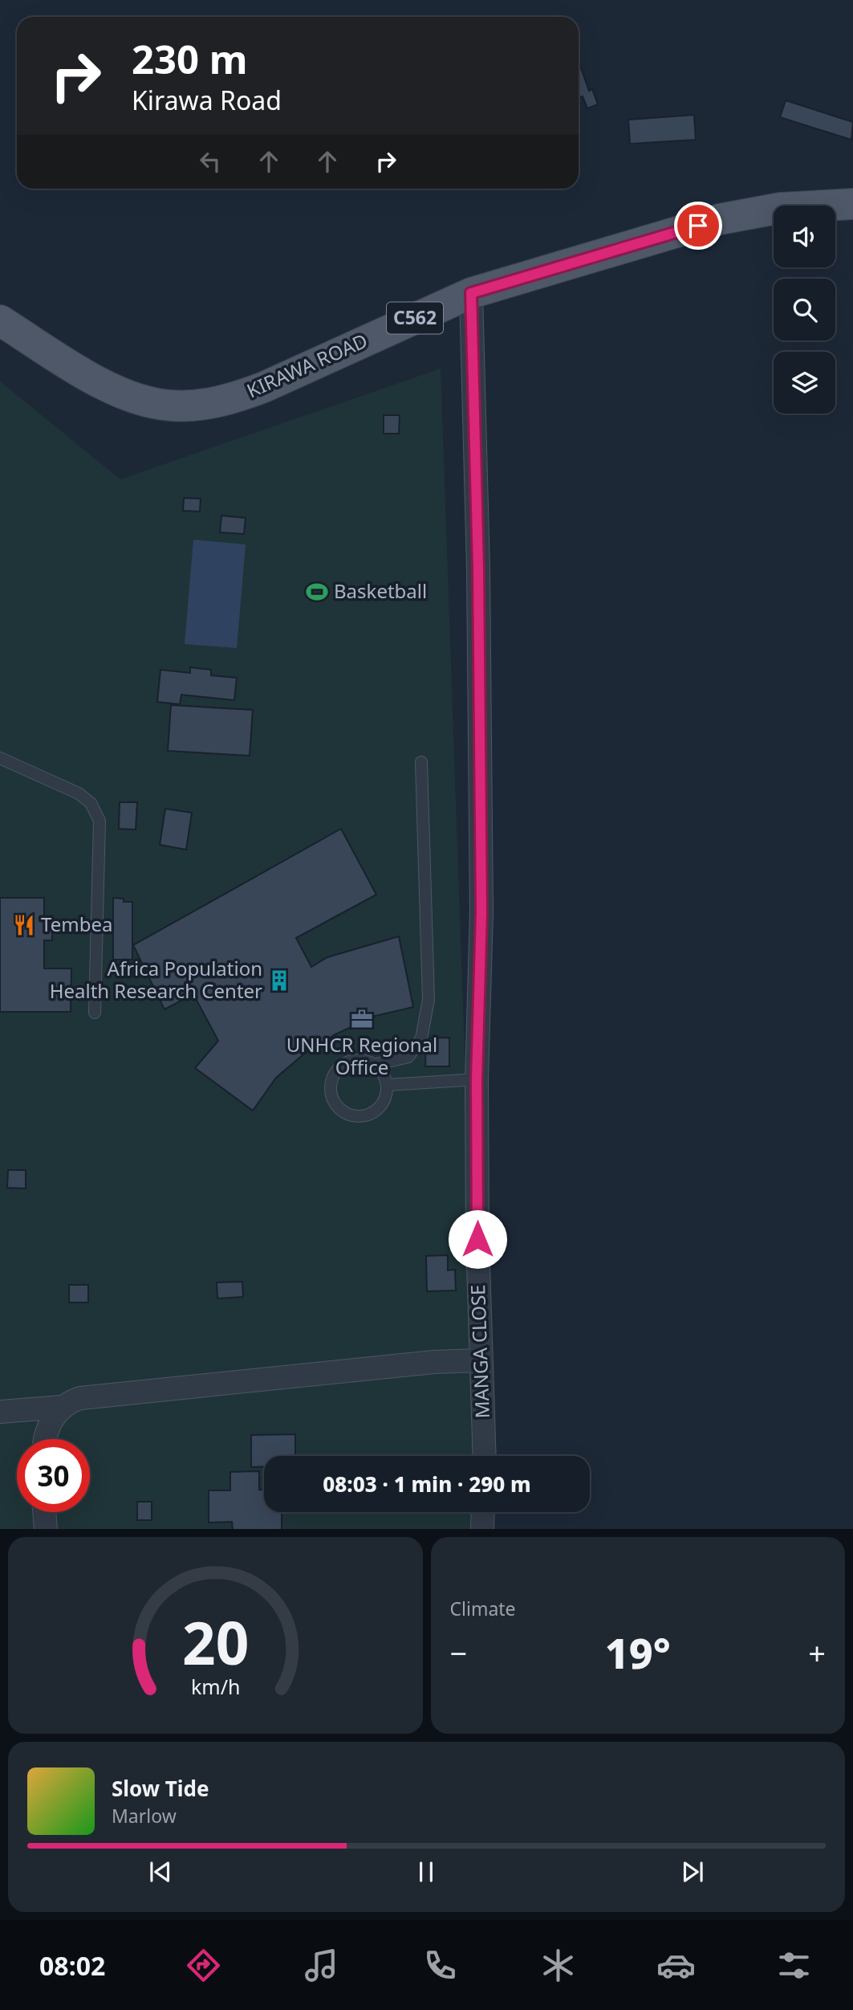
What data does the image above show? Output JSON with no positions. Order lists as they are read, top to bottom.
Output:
{
  "streets": {
    "main road": ["C562", "KIRAWA ROAD"],
    "street": ["MANGA CLOSE"]
  },
  "crossings": [
    ["KIRAWA ROAD", "MANGA CLOSE"]
  ],
  "places": {
    "sports": ["Basketball"],
    "restaurant": ["Tembea"],
    "building": ["Africa Population Health Research Center"],
    "office": ["UNHCR Regional Office"]
  },
  "page": {
    "turn": ["230 m", "Kirawa Road"],
    "limit": "30",
    "trip": "08:03 · 1 min · 290 m",
    "tile": "Climate",
    "heat": ["−", "19°", "+"],
    "song": ["Slow Tide", "Marlow"],
    "tabs": "08:02",
    "gauge": ["20", "km/h"]
  }
}
